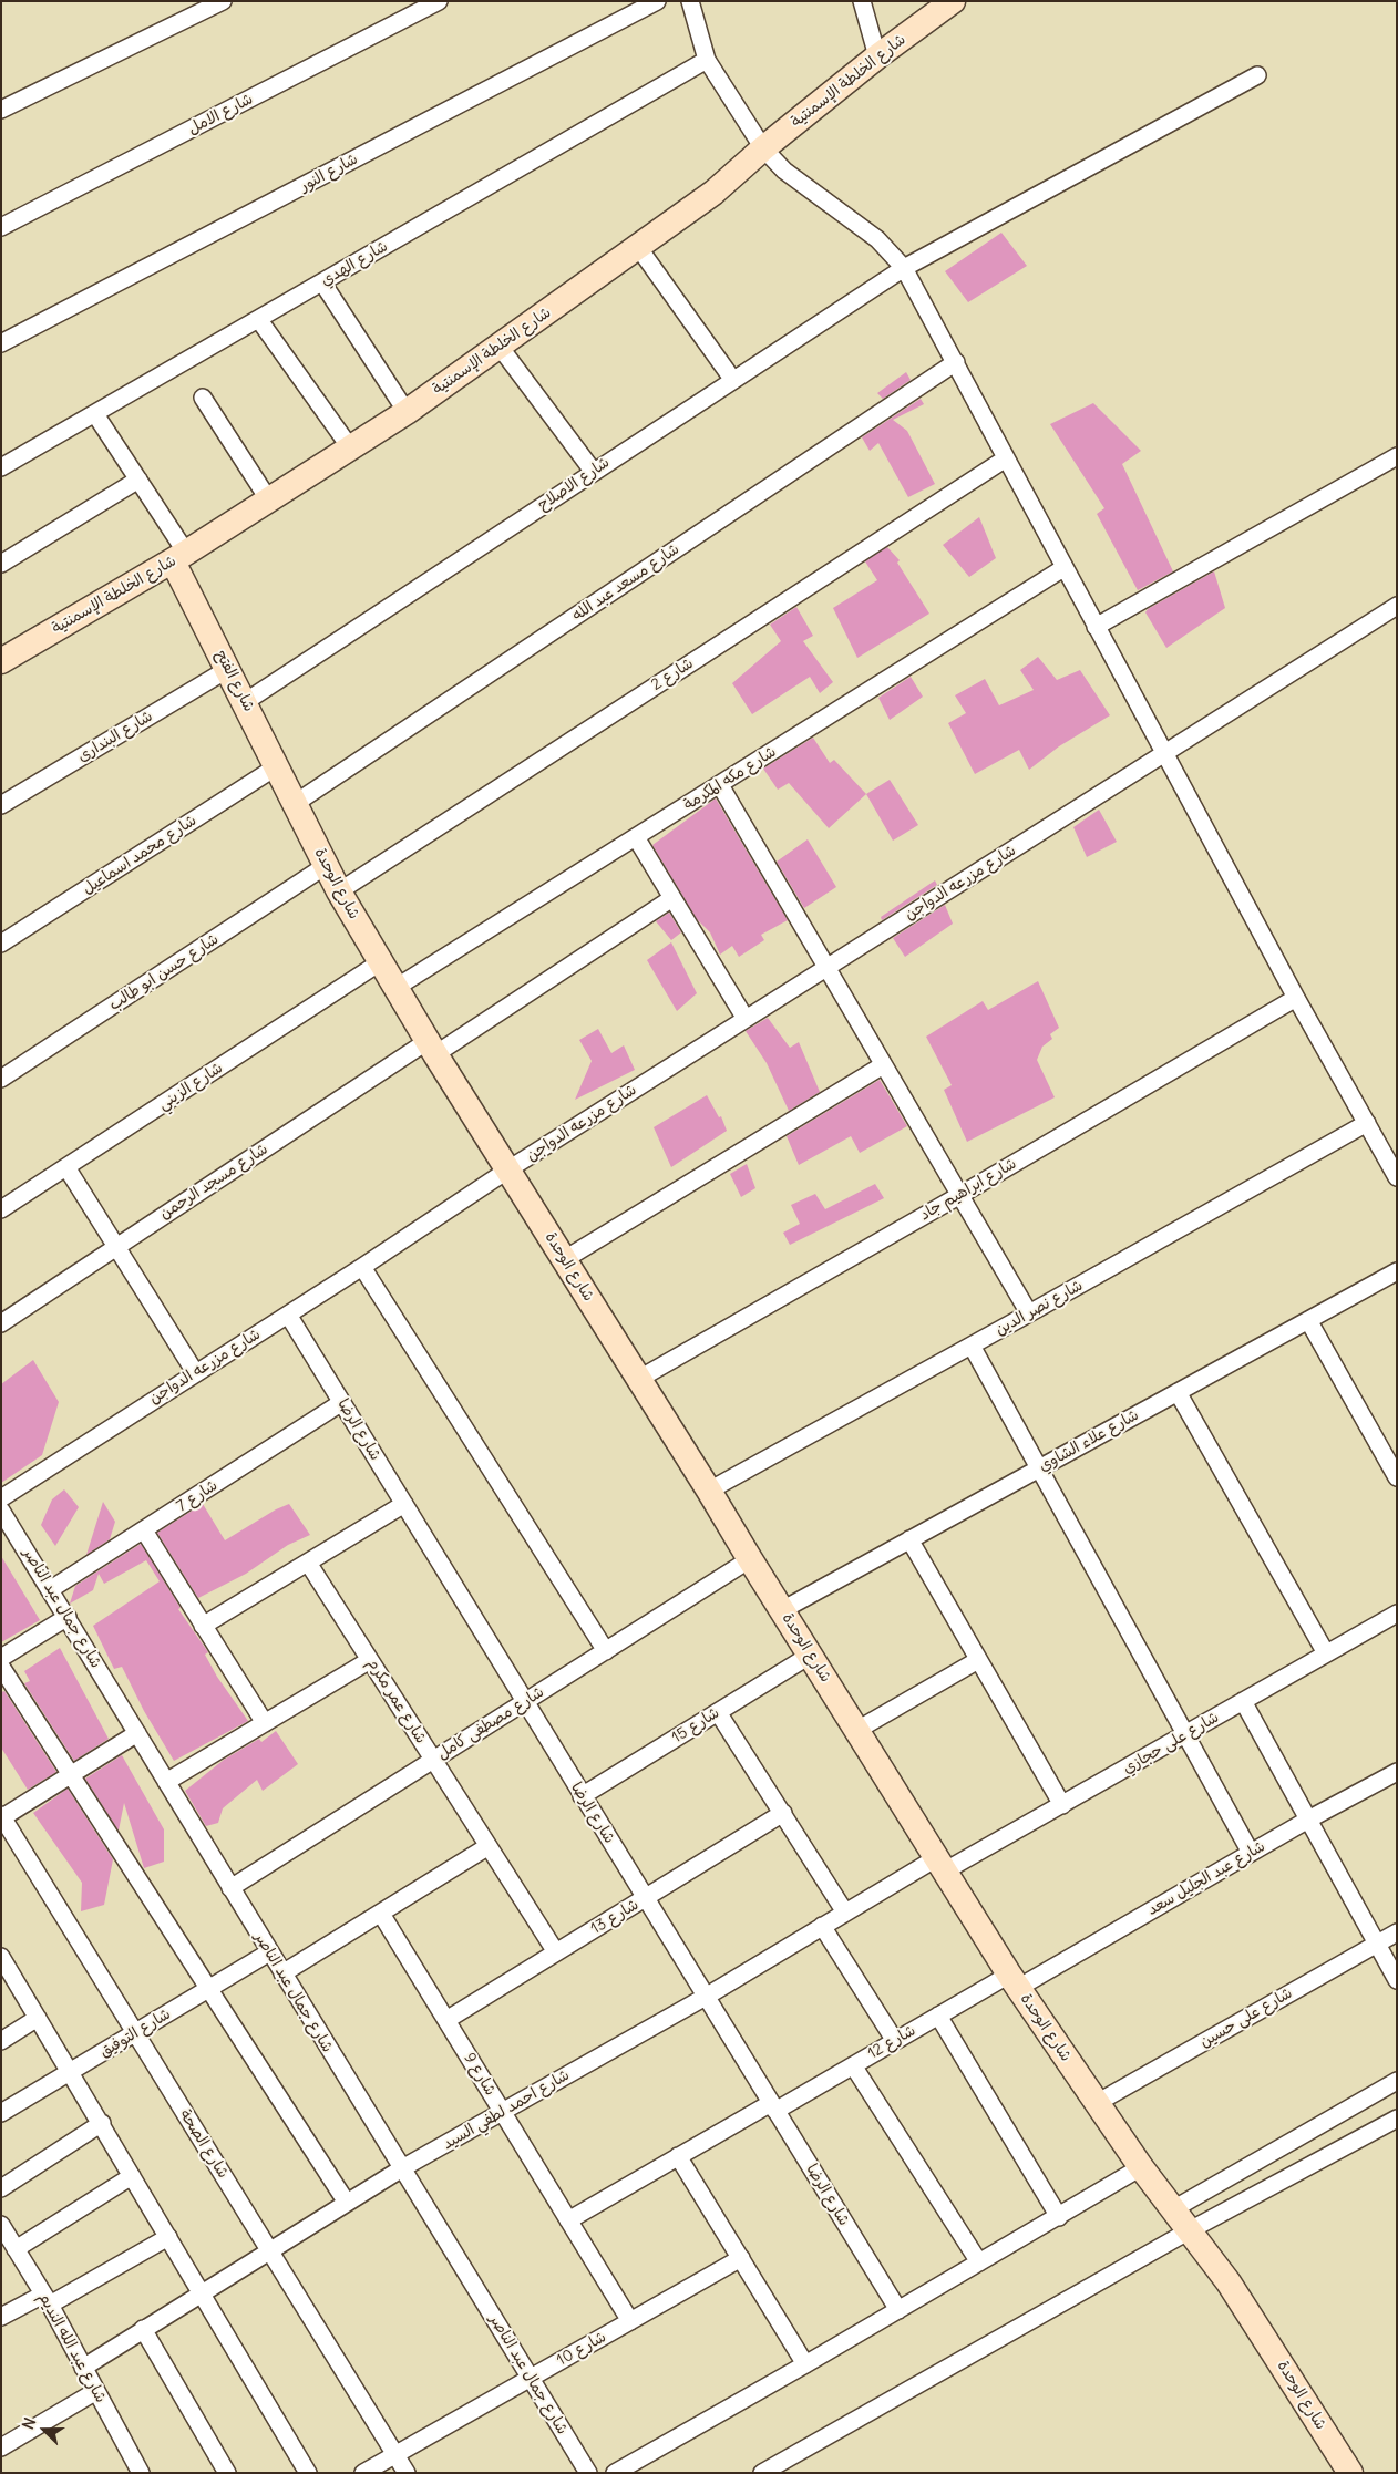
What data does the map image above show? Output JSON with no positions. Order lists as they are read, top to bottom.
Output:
{
  "streets": {
    "street": [
      "شارع الخلطة الإسمنتية",
      "شارع الامل",
      "شارع النور",
      "شارع الهدي",
      "شارع الاصلاح",
      "شارع مسعد عبد الله",
      "شارع 2",
      "شارع الفتح",
      "شارع البندارى",
      "شارع مكه المكرمة",
      "شارع محمد اسماعيل",
      "شارع مزرعه الدواجن",
      "شارع الوحدة",
      "شارع حسن ابو طالب",
      "شارع الزيني",
      "شارع مسجد الرحمن",
      "شارع ابراهيم جاد",
      "شارع نصر الدين",
      "شارع الرضا",
      "شارع علاء الشاوي",
      "شارع 7",
      "شارع جمال عبد الناصر",
      "شارع عمر مكرم",
      "شارع مصطفى كامل",
      "شارع 15",
      "شارع على حجازي",
      "شارع عبد الجليل سعد",
      "شارع 13",
      "شارع على حسين",
      "شارع التوفيق",
      "شارع 12",
      "شارع 9",
      "شارع احمد لطفي السيد",
      "شارع الصحة",
      "شارع عبد الله النديم",
      "شارع 10"
    ]
  },
  "crossings": [
    ["شارع الخلطة الإسمنتية", "شارع الفتح"],
    ["شارع الاصلاح", "شارع الفتح"],
    ["شارع مسعد عبد الله", "شارع الفتح"],
    ["شارع مسعد عبد الله", "شارع الوحدة"],
    ["شارع 2", "شارع الوحدة"],
    ["شارع الفتح", "شارع البندارى"],
    ["شارع الفتح", "شارع محمد اسماعيل"],
    ["شارع الفتح", "شارع الوحدة"],
    ["شارع مكه المكرمة", "شارع الوحدة"],
    ["شارع مزرعه الدواجن", "شارع الوحدة"],
    ["شارع مزرعه الدواجن", "شارع الرضا"],
    ["شارع الوحدة", "شارع حسن ابو طالب"],
    ["شارع الوحدة", "شارع الزيني"],
    ["شارع الوحدة", "شارع مسجد الرحمن"],
    ["شارع الوحدة", "شارع ابراهيم جاد"],
    ["شارع الوحدة", "شارع نصر الدين"],
    ["شارع الوحدة", "شارع علاء الشاوي"],
    ["شارع الوحدة", "شارع مصطفى كامل"],
    ["شارع الوحدة", "شارع 15"],
    ["شارع الوحدة", "شارع على حجازي"],
    ["شارع الوحدة", "شارع عبد الجليل سعد"],
    ["شارع الوحدة", "شارع على حسين"],
    ["شارع الوحدة", "شارع 12"],
    ["شارع الوحدة", "شارع احمد لطفي السيد"],
    ["شارع الرضا", "شارع 7"],
    ["شارع الرضا", "شارع مصطفى كامل"],
    ["شارع الرضا", "شارع 15"],
    ["شارع الرضا", "شارع 13"],
    ["شارع الرضا", "شارع 12"],
    ["شارع الرضا", "شارع احمد لطفي السيد"],
    ["شارع 7", "شارع جمال عبد الناصر"],
    ["شارع جمال عبد الناصر", "شارع مصطفى كامل"],
    ["شارع جمال عبد الناصر", "شارع التوفيق"],
    ["شارع جمال عبد الناصر", "شارع احمد لطفي السيد"],
    ["شارع جمال عبد الناصر", "شارع 10"],
    ["شارع عمر مكرم", "شارع مصطفى كامل"],
    ["شارع عمر مكرم", "شارع 13"],
    ["شارع على حجازي", "شارع احمد لطفي السيد"],
    ["شارع عبد الجليل سعد", "شارع 12"],
    ["شارع 13", "شارع 9"],
    ["شارع التوفيق", "شارع الصحة"],
    ["شارع 12", "شارع 9"],
    ["شارع 9", "شارع احمد لطفي السيد"],
    ["شارع 9", "شارع 10"],
    ["شارع احمد لطفي السيد", "شارع الصحة"],
    ["شارع احمد لطفي السيد", "شارع عبد الله النديم"],
    ["شارع الصحة", "شارع 10"]
  ],
  "north": "left"
}
